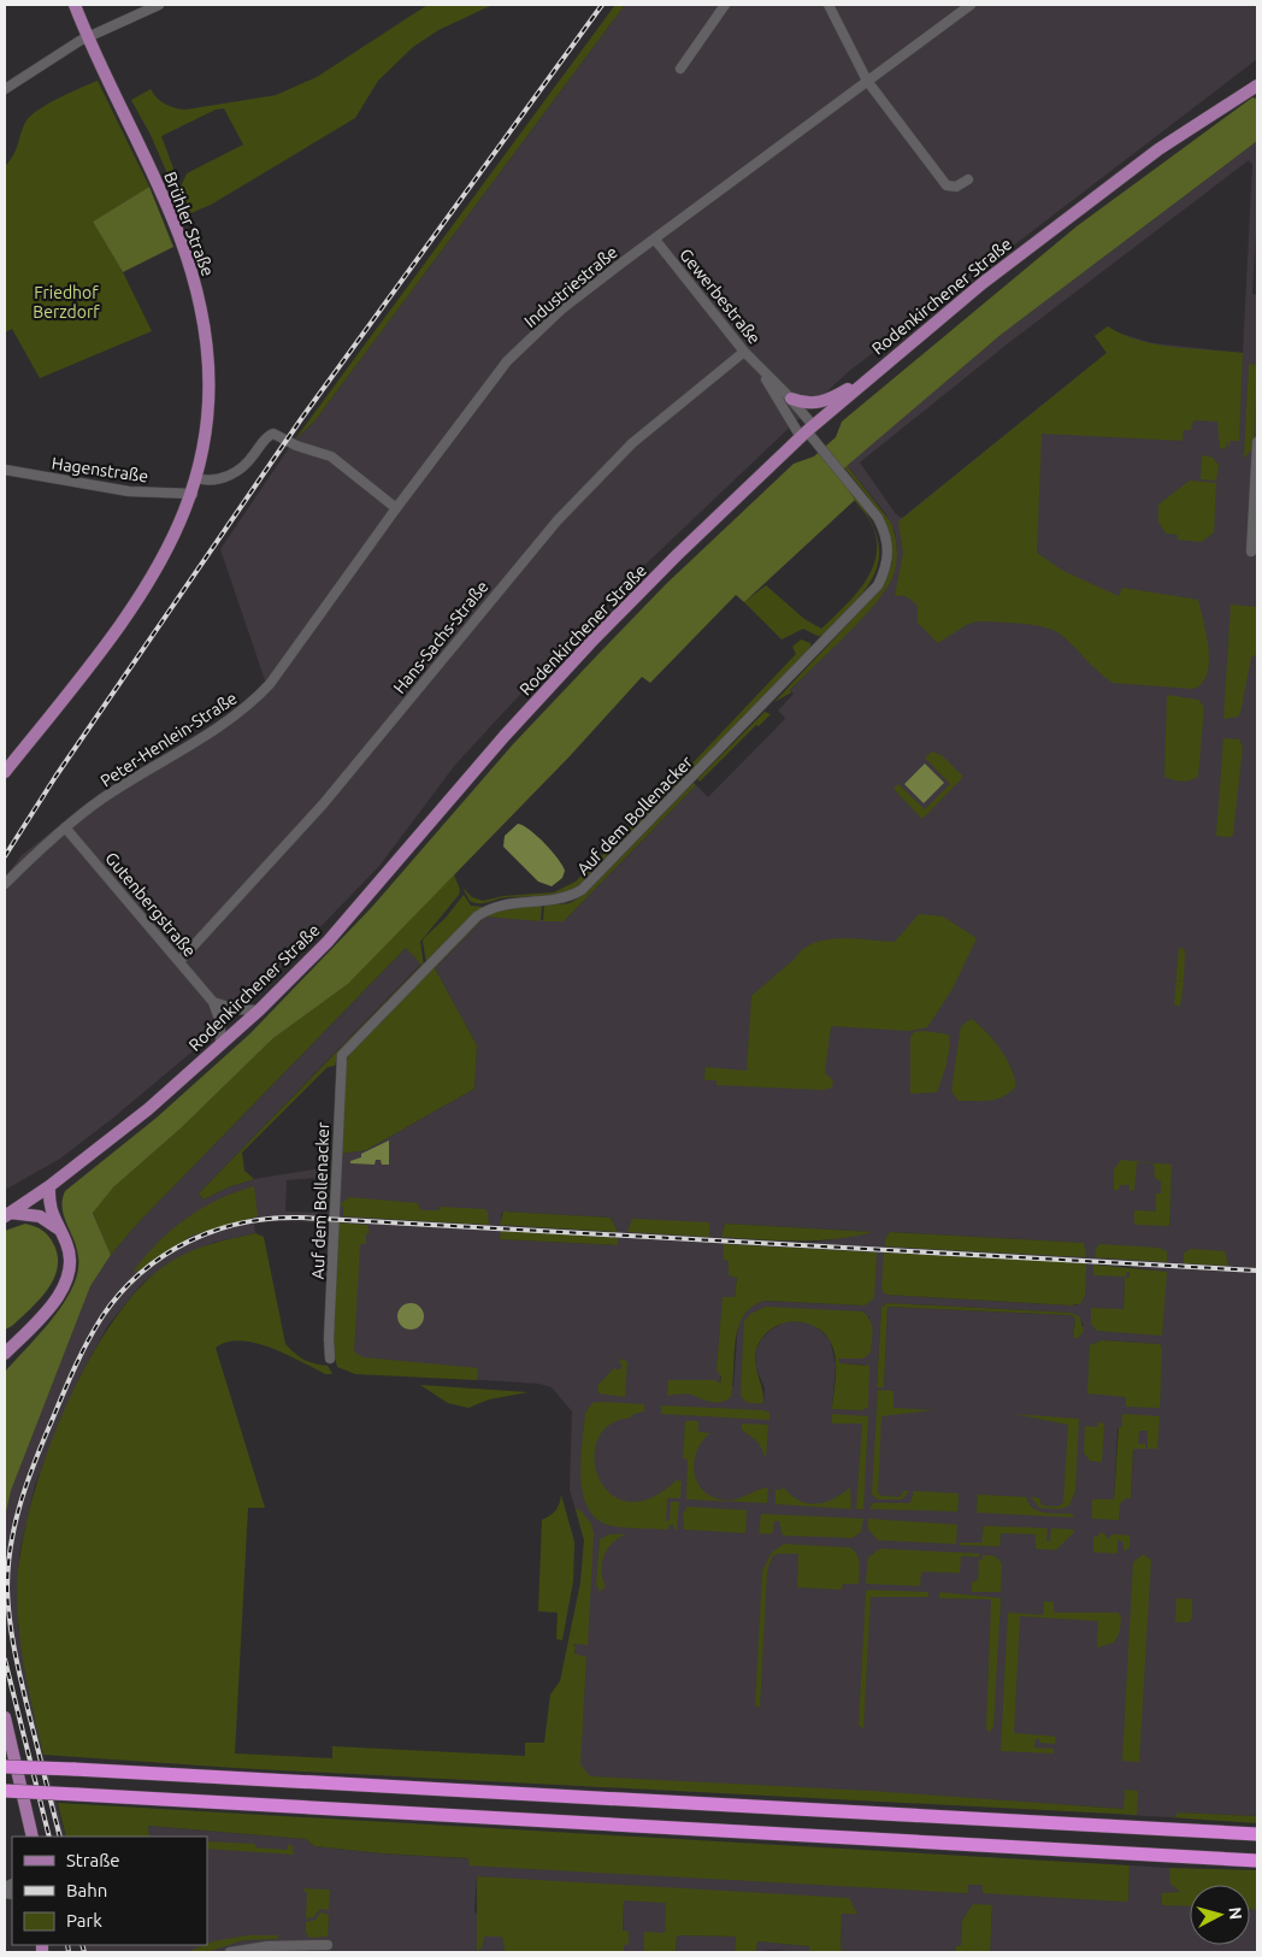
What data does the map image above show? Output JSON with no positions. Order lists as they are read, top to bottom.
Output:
{
  "streets": {
    "main road": ["Brühler Straße", "Rodenkirchener Straße"],
    "street": [
      "Industriestraße",
      "Gewerbestraße",
      "Hagenstraße",
      "Hans-Sachs-Straße",
      "Peter-Henlein-Straße",
      "Auf dem Bollenacker",
      "Gutenbergstraße"
    ]
  },
  "crossings": [
    ["Brühler Straße", "Hagenstraße"],
    ["Industriestraße", "Gewerbestraße"],
    ["Industriestraße", "Peter-Henlein-Straße"],
    ["Gewerbestraße", "Rodenkirchener Straße"],
    ["Gewerbestraße", "Hans-Sachs-Straße"],
    ["Gewerbestraße", "Auf dem Bollenacker"],
    ["Rodenkirchener Straße", "Auf dem Bollenacker"],
    ["Hans-Sachs-Straße", "Gutenbergstraße"],
    ["Peter-Henlein-Straße", "Gutenbergstraße"]
  ],
  "parks": ["Friedhof Berzdorf"],
  "legend": ["Straße", "Bahn", "Park"],
  "north": "right"
}
